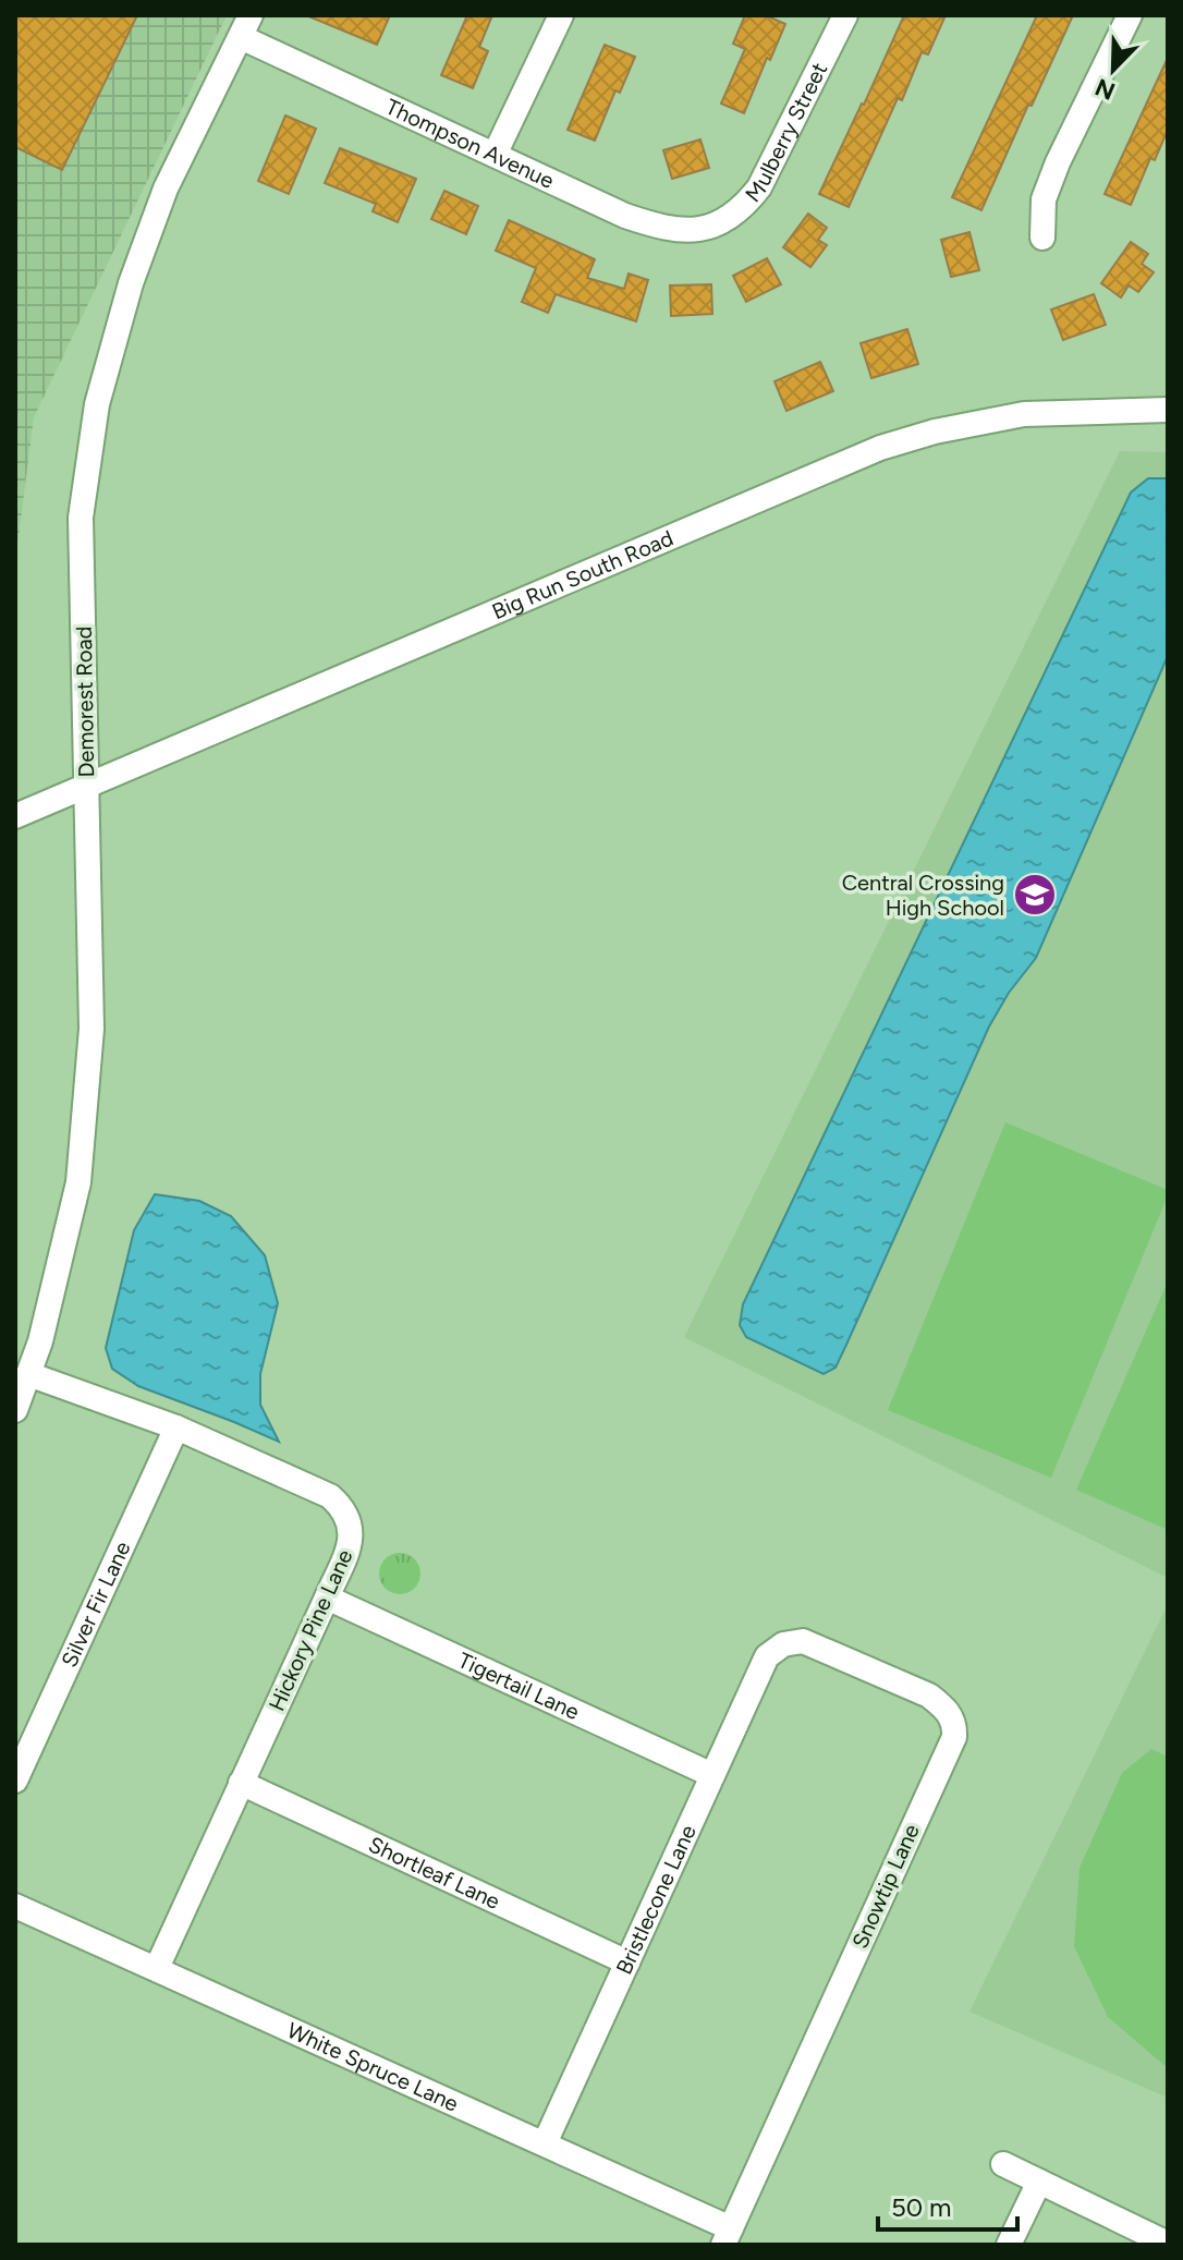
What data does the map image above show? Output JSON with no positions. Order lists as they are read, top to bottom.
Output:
{
  "streets": {
    "street": [
      "Mulberry Street",
      "Thompson Avenue",
      "Big Run South Road",
      "Demorest Road",
      "Silver Fir Lane",
      "Hickory Pine Lane",
      "Tigertail Lane",
      "Shortleaf Lane",
      "Snowtip Lane",
      "Bristlecone Lane",
      "White Spruce Lane"
    ]
  },
  "crossings": [
    ["Mulberry Street", "Thompson Avenue"],
    ["Thompson Avenue", "Demorest Road"],
    ["Big Run South Road", "Demorest Road"],
    ["Demorest Road", "Hickory Pine Lane"],
    ["Silver Fir Lane", "Hickory Pine Lane"],
    ["Hickory Pine Lane", "Tigertail Lane"],
    ["Hickory Pine Lane", "Shortleaf Lane"],
    ["Hickory Pine Lane", "White Spruce Lane"],
    ["Tigertail Lane", "Bristlecone Lane"],
    ["Shortleaf Lane", "Bristlecone Lane"],
    ["Snowtip Lane", "Bristlecone Lane"],
    ["Snowtip Lane", "White Spruce Lane"],
    ["Bristlecone Lane", "White Spruce Lane"]
  ],
  "places": {
    "school or university": ["Central Crossing High School"]
  },
  "scale_bar": "50 m",
  "north": "bottom left"
}
